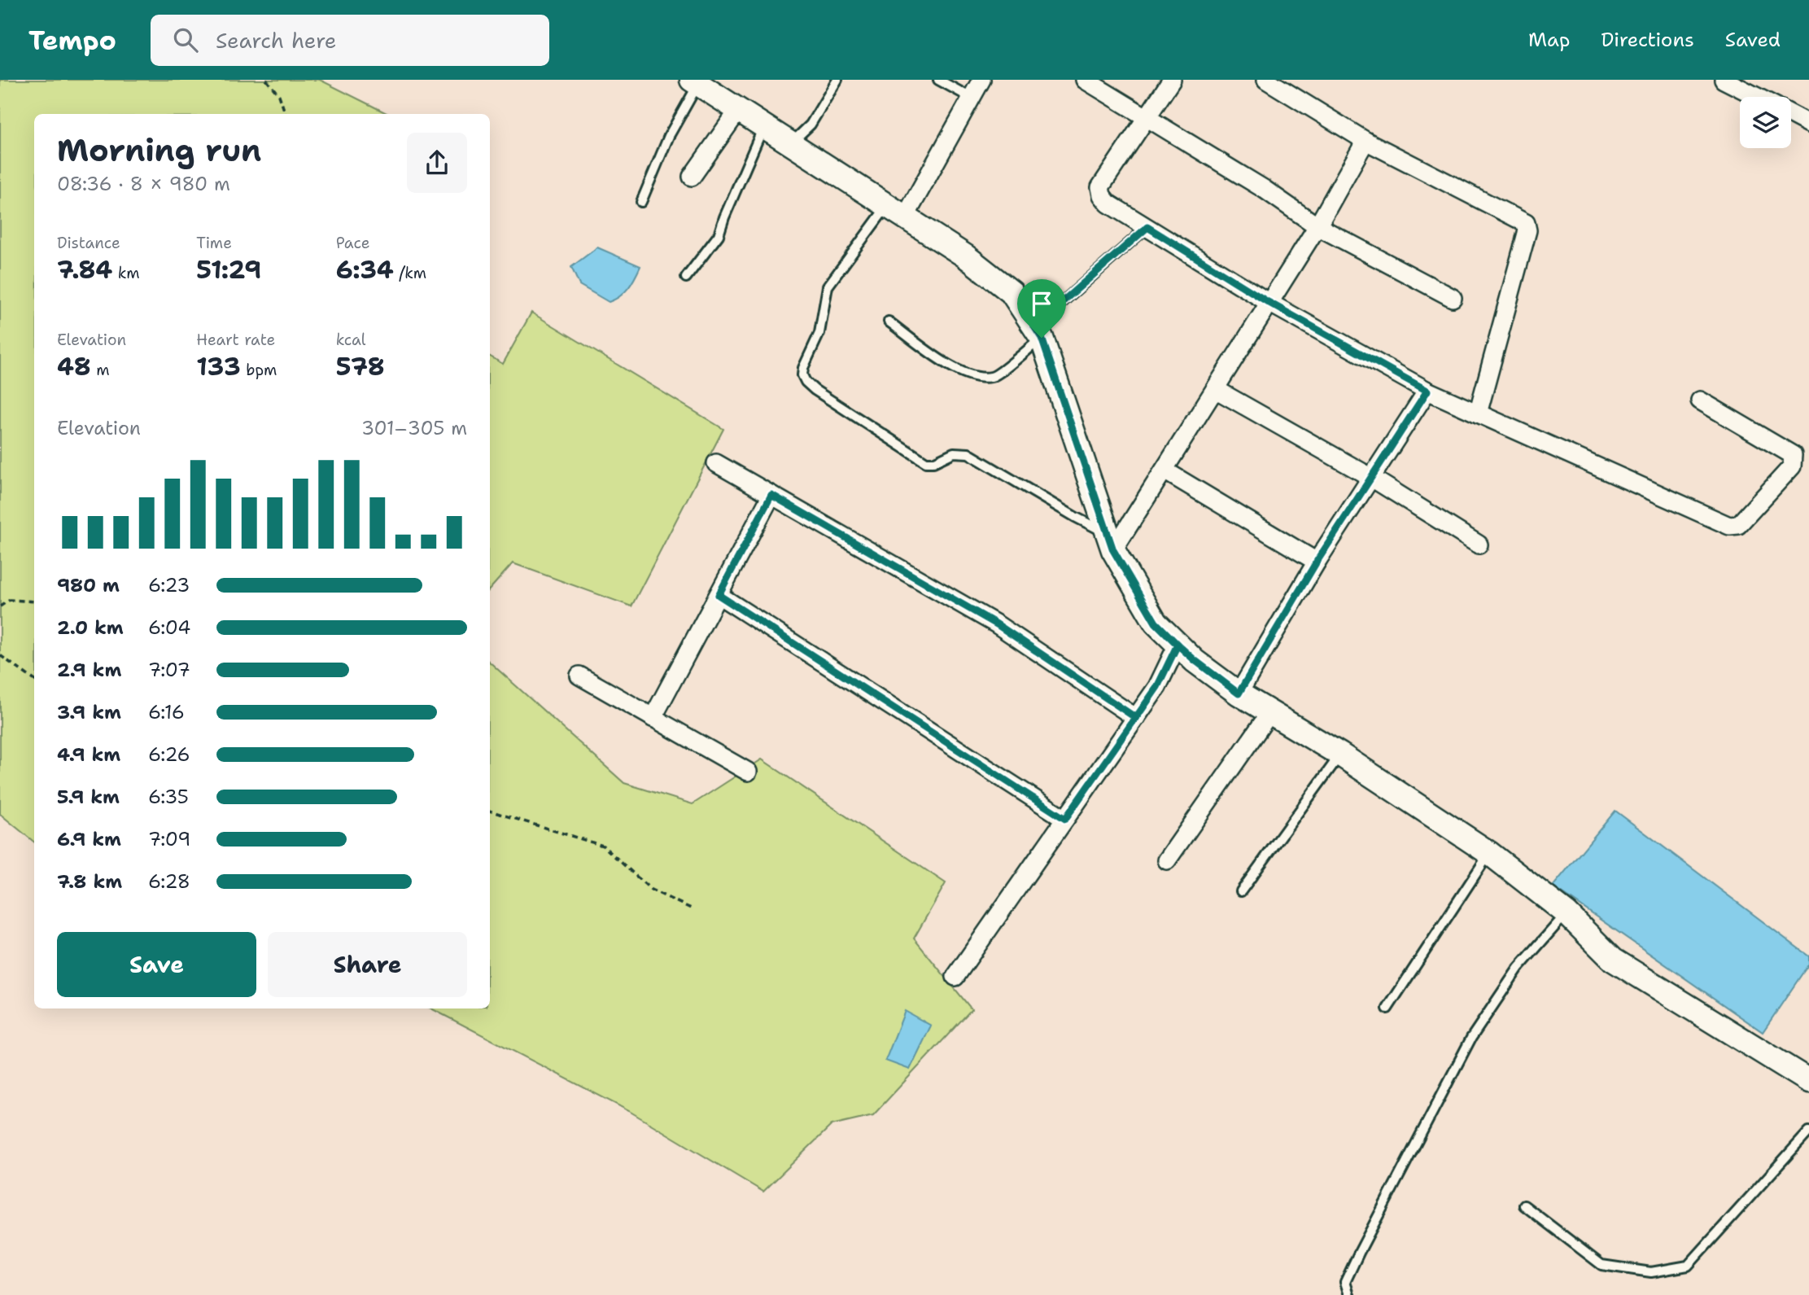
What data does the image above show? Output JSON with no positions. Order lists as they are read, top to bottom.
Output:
{
  "page": {
    "header": "Tempo",
    "search": "Search here",
    "nav": ["Map", "Directions", "Saved"],
    "heading": ["Morning run", "08:36 · 8 × 980 m"],
    "stats": [
      ["Distance", "7.84 km"],
      ["Time", "51:29"],
      ["Pace", "6:34 /km"],
      ["Elevation", "48 m"],
      ["Heart rate", "133 bpm"],
      ["kcal", "578"]
    ],
    "chart": ["Elevation", "301–305 m"],
    "list": [
      {
        "name": "980 m",
        "note": "6:23"
      },
      {
        "name": "2.0 km",
        "note": "6:04"
      },
      {
        "name": "2.9 km",
        "note": "7:07"
      },
      {
        "name": "3.9 km",
        "note": "6:16"
      },
      {
        "name": "4.9 km",
        "note": "6:26"
      },
      {
        "name": "5.9 km",
        "note": "6:35"
      },
      {
        "name": "6.9 km",
        "note": "7:09"
      },
      {
        "name": "7.8 km",
        "note": "6:28"
      }
    ],
    "buttons": ["Save", "Share"]
  }
}
